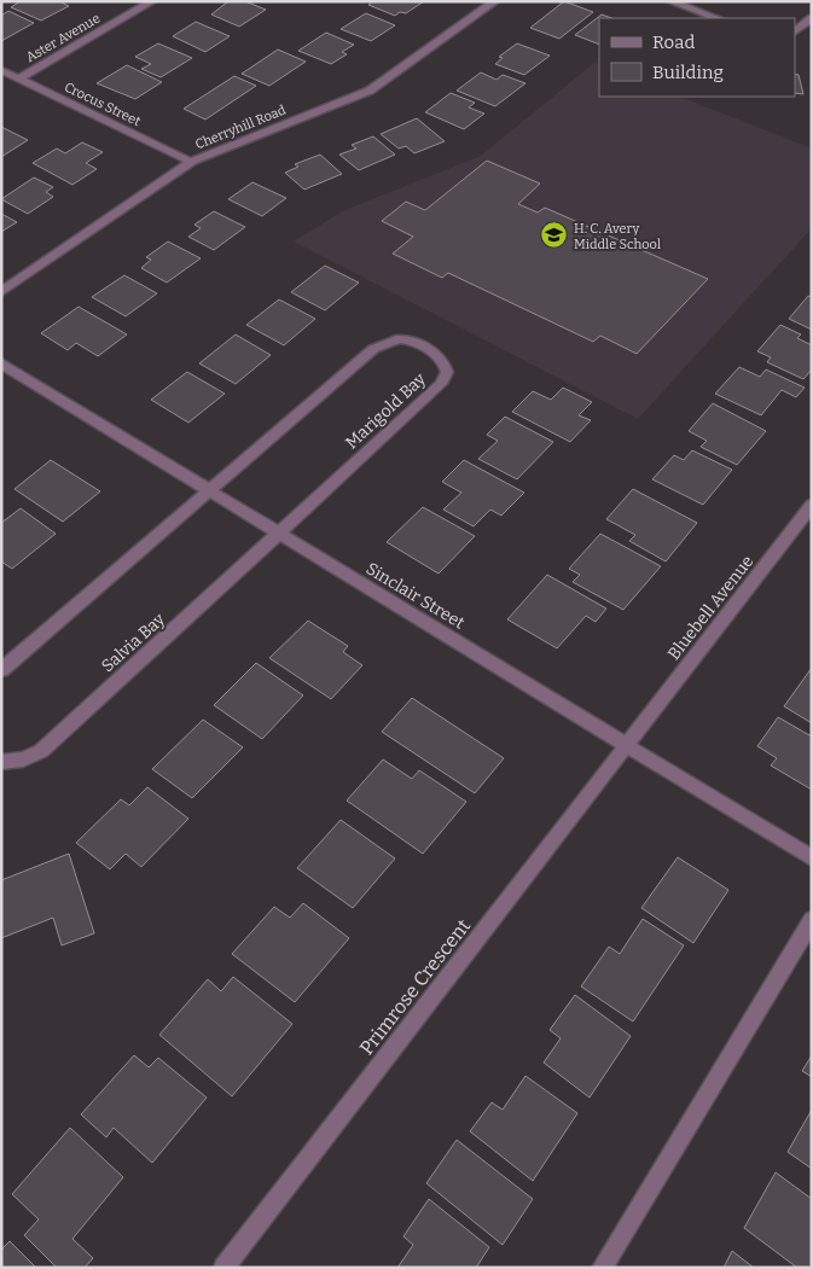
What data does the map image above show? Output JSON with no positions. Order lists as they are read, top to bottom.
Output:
{
  "streets": {
    "street": [
      "Aster Avenue",
      "Crocus Street",
      "Cherryhill Road",
      "Marigold Bay",
      "Sinclair Street",
      "Bluebell Avenue",
      "Salvia Bay",
      "Primrose Crescent"
    ]
  },
  "crossings": [
    ["Aster Avenue", "Crocus Street"],
    ["Crocus Street", "Cherryhill Road"],
    ["Marigold Bay", "Sinclair Street"],
    ["Marigold Bay", "Salvia Bay"],
    ["Sinclair Street", "Bluebell Avenue"],
    ["Sinclair Street", "Salvia Bay"],
    ["Sinclair Street", "Primrose Crescent"],
    ["Bluebell Avenue", "Primrose Crescent"]
  ],
  "places": {
    "school or university": ["H. C. Avery Middle School"]
  },
  "legend": ["Road", "Building"]
}
